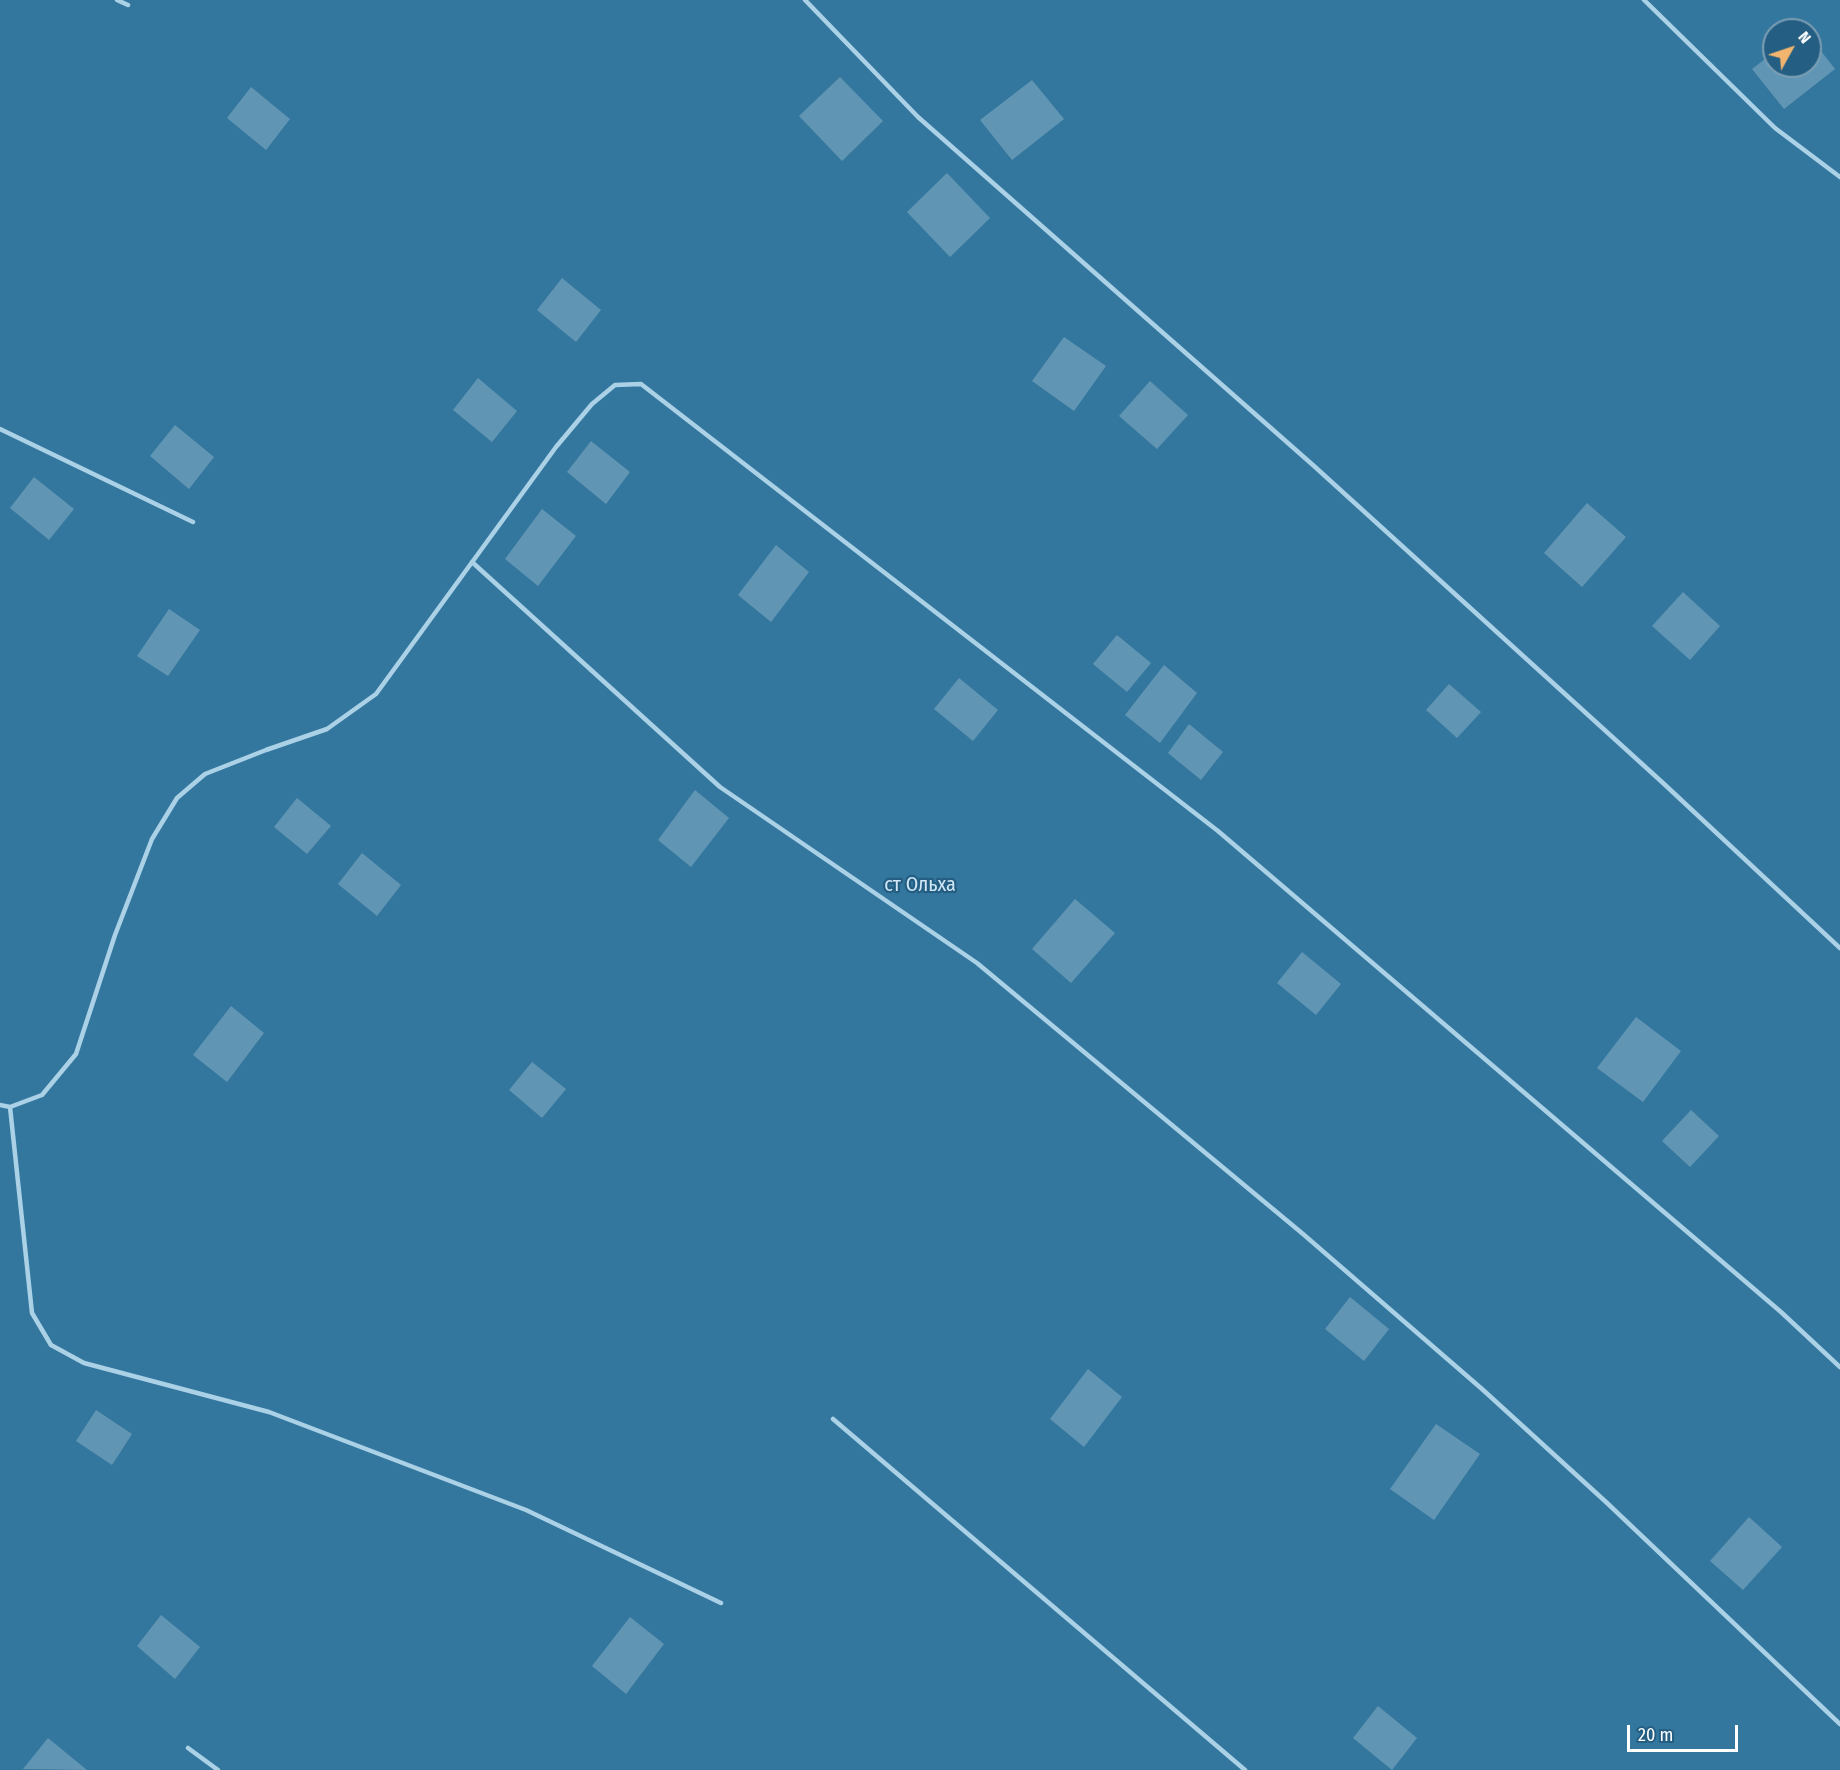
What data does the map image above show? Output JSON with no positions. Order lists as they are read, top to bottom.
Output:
{
  "parks": ["ст Ольха"],
  "scale_bar": "20 m",
  "north": "top right"
}
